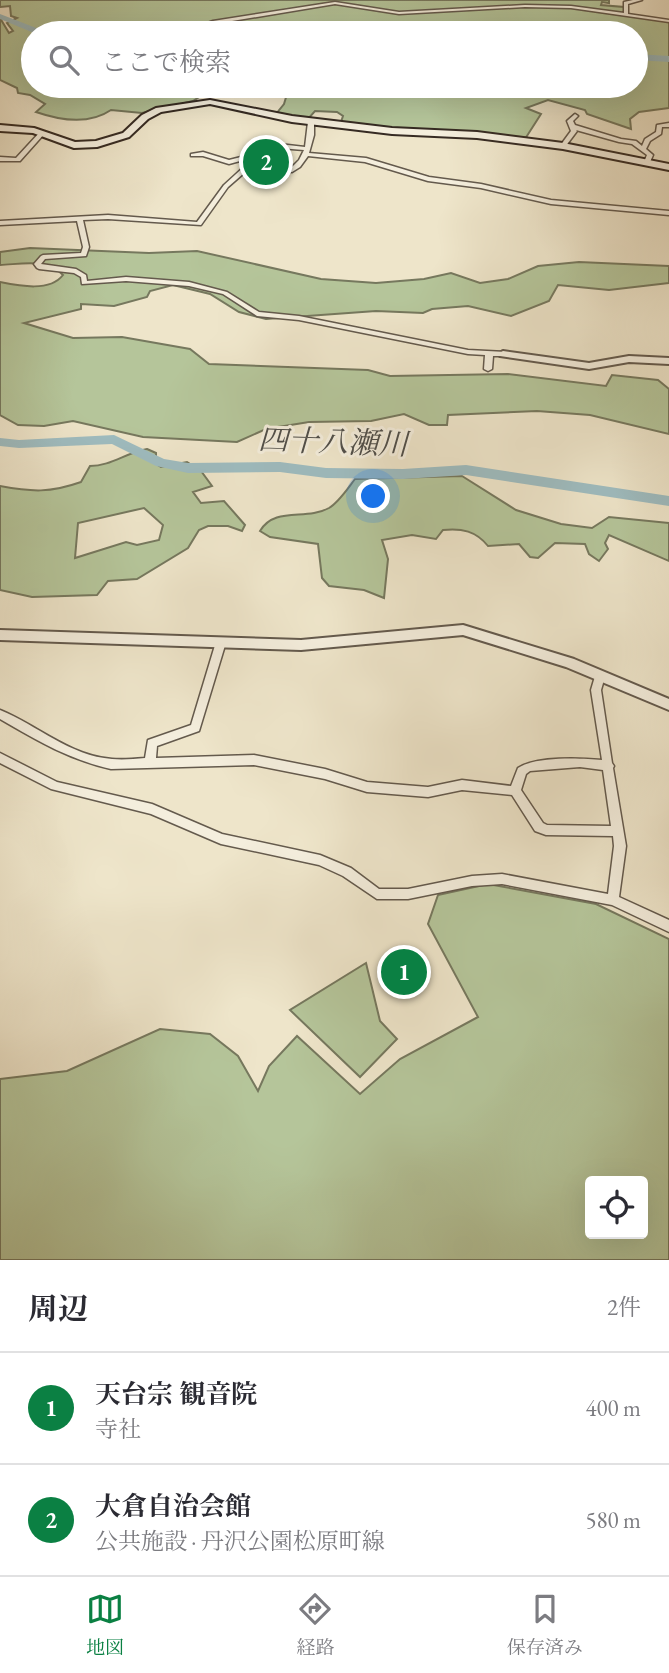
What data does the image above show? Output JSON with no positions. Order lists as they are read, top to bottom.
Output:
{
  "water": ["四十八瀬川"],
  "page": {
    "search": "ここで検索",
    "pins": ["2", "1"],
    "heading": ["周辺", "2件"],
    "list": [
      {
        "mark": "1",
        "name": "天台宗 観音院",
        "note": "寺社",
        "value": "400 m"
      },
      {
        "mark": "2",
        "name": "大倉自治会館",
        "note": "公共施設 · 丹沢公園松原町線",
        "value": "580 m"
      }
    ],
    "nav": ["地図", "経路", "保存済み"]
  }
}
